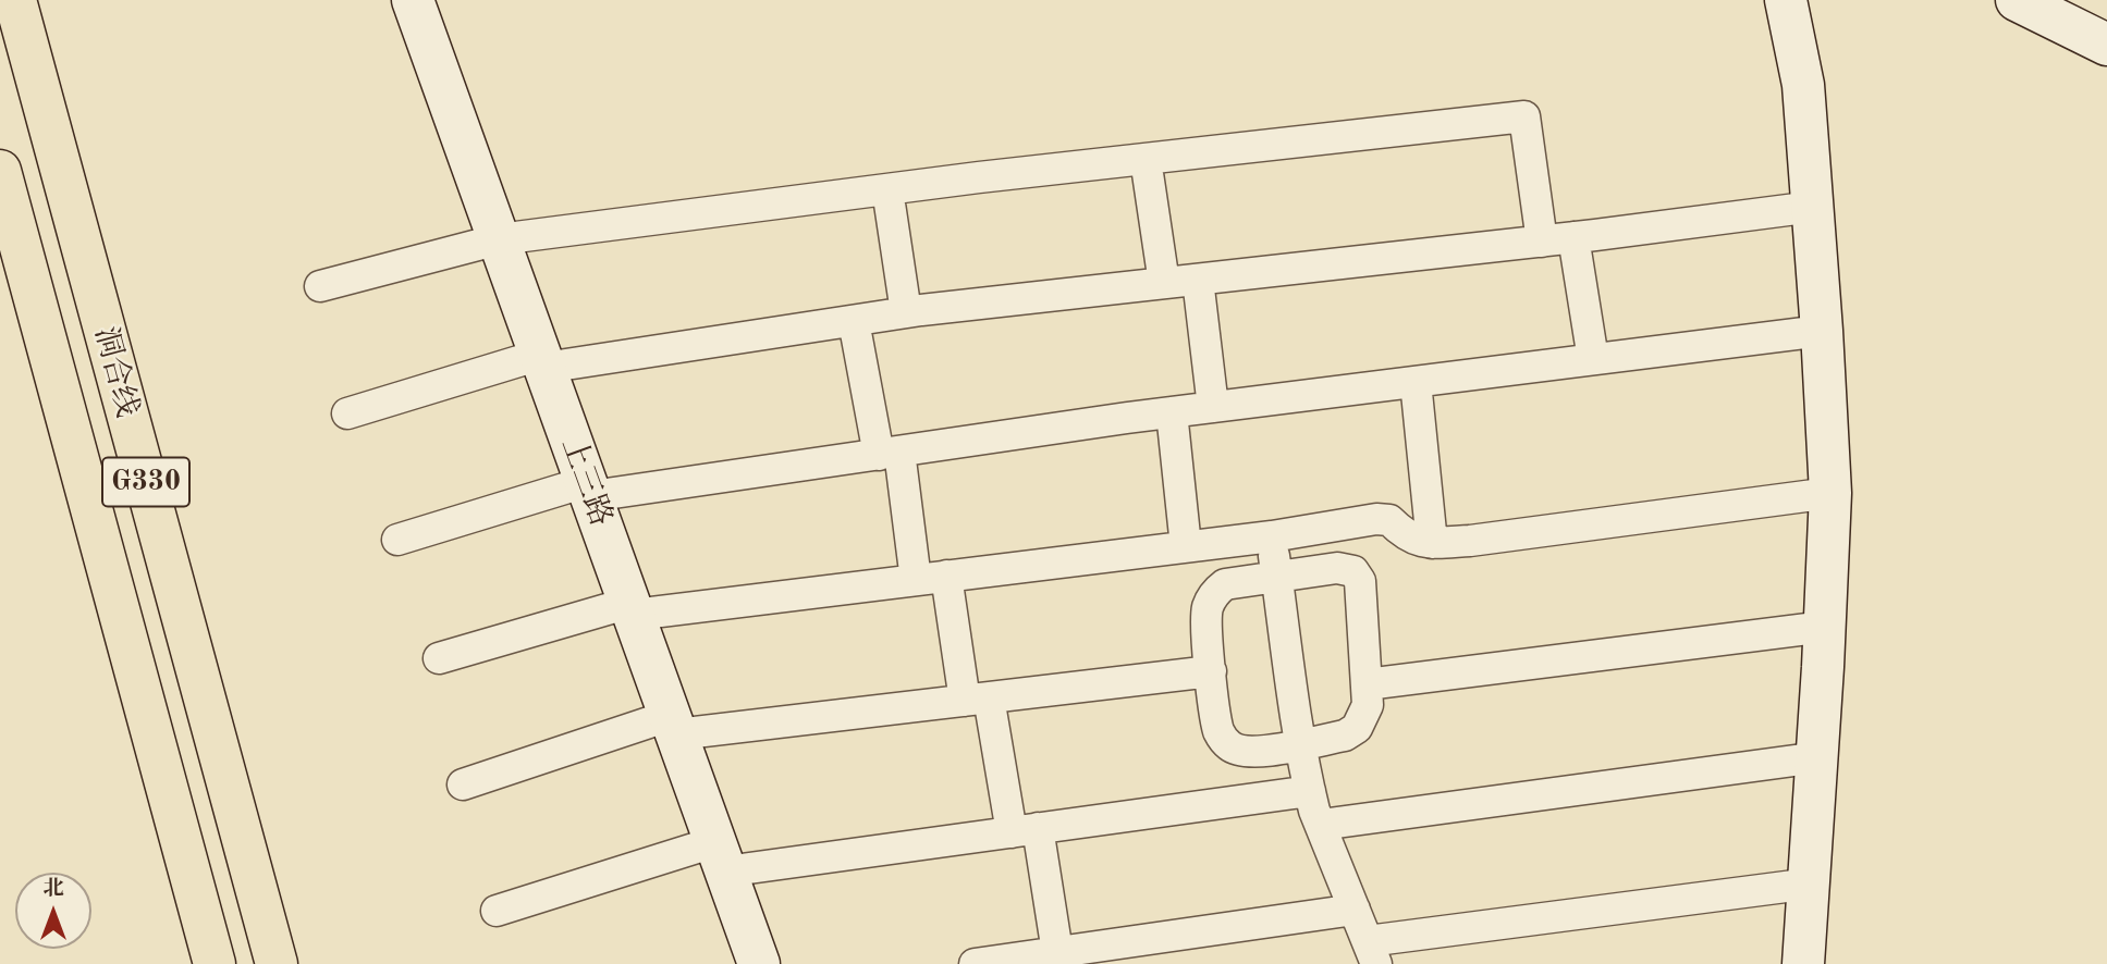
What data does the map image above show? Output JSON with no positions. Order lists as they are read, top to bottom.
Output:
{
  "streets": {
    "highway": ["洞合线", "G330"],
    "street": ["上三路"]
  },
  "north": "top"
}
